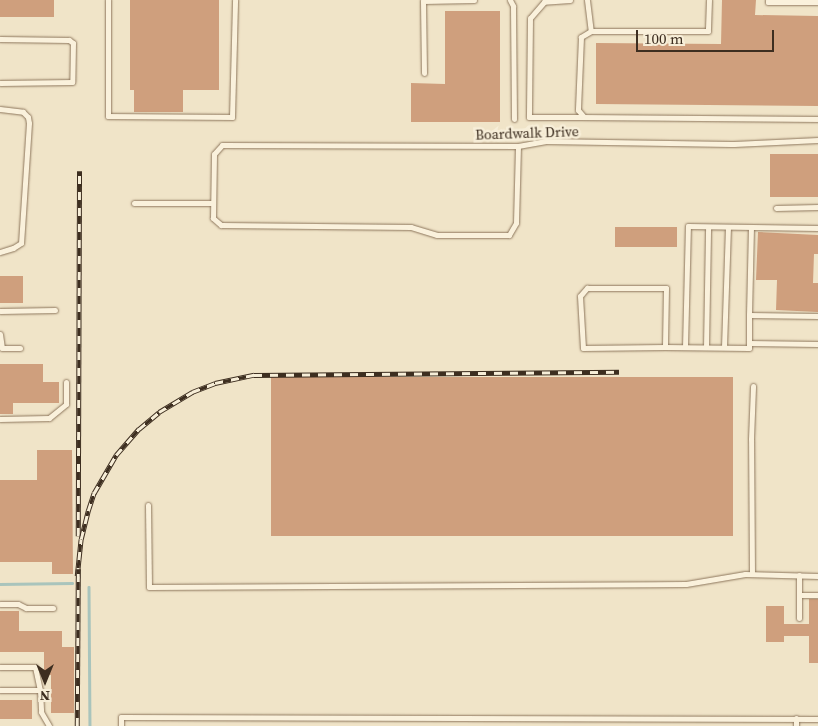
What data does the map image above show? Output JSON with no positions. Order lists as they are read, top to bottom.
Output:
{
  "streets": {
    "lane": ["Boardwalk Drive"]
  },
  "scale_bar": "100 m",
  "north": "bottom"
}
